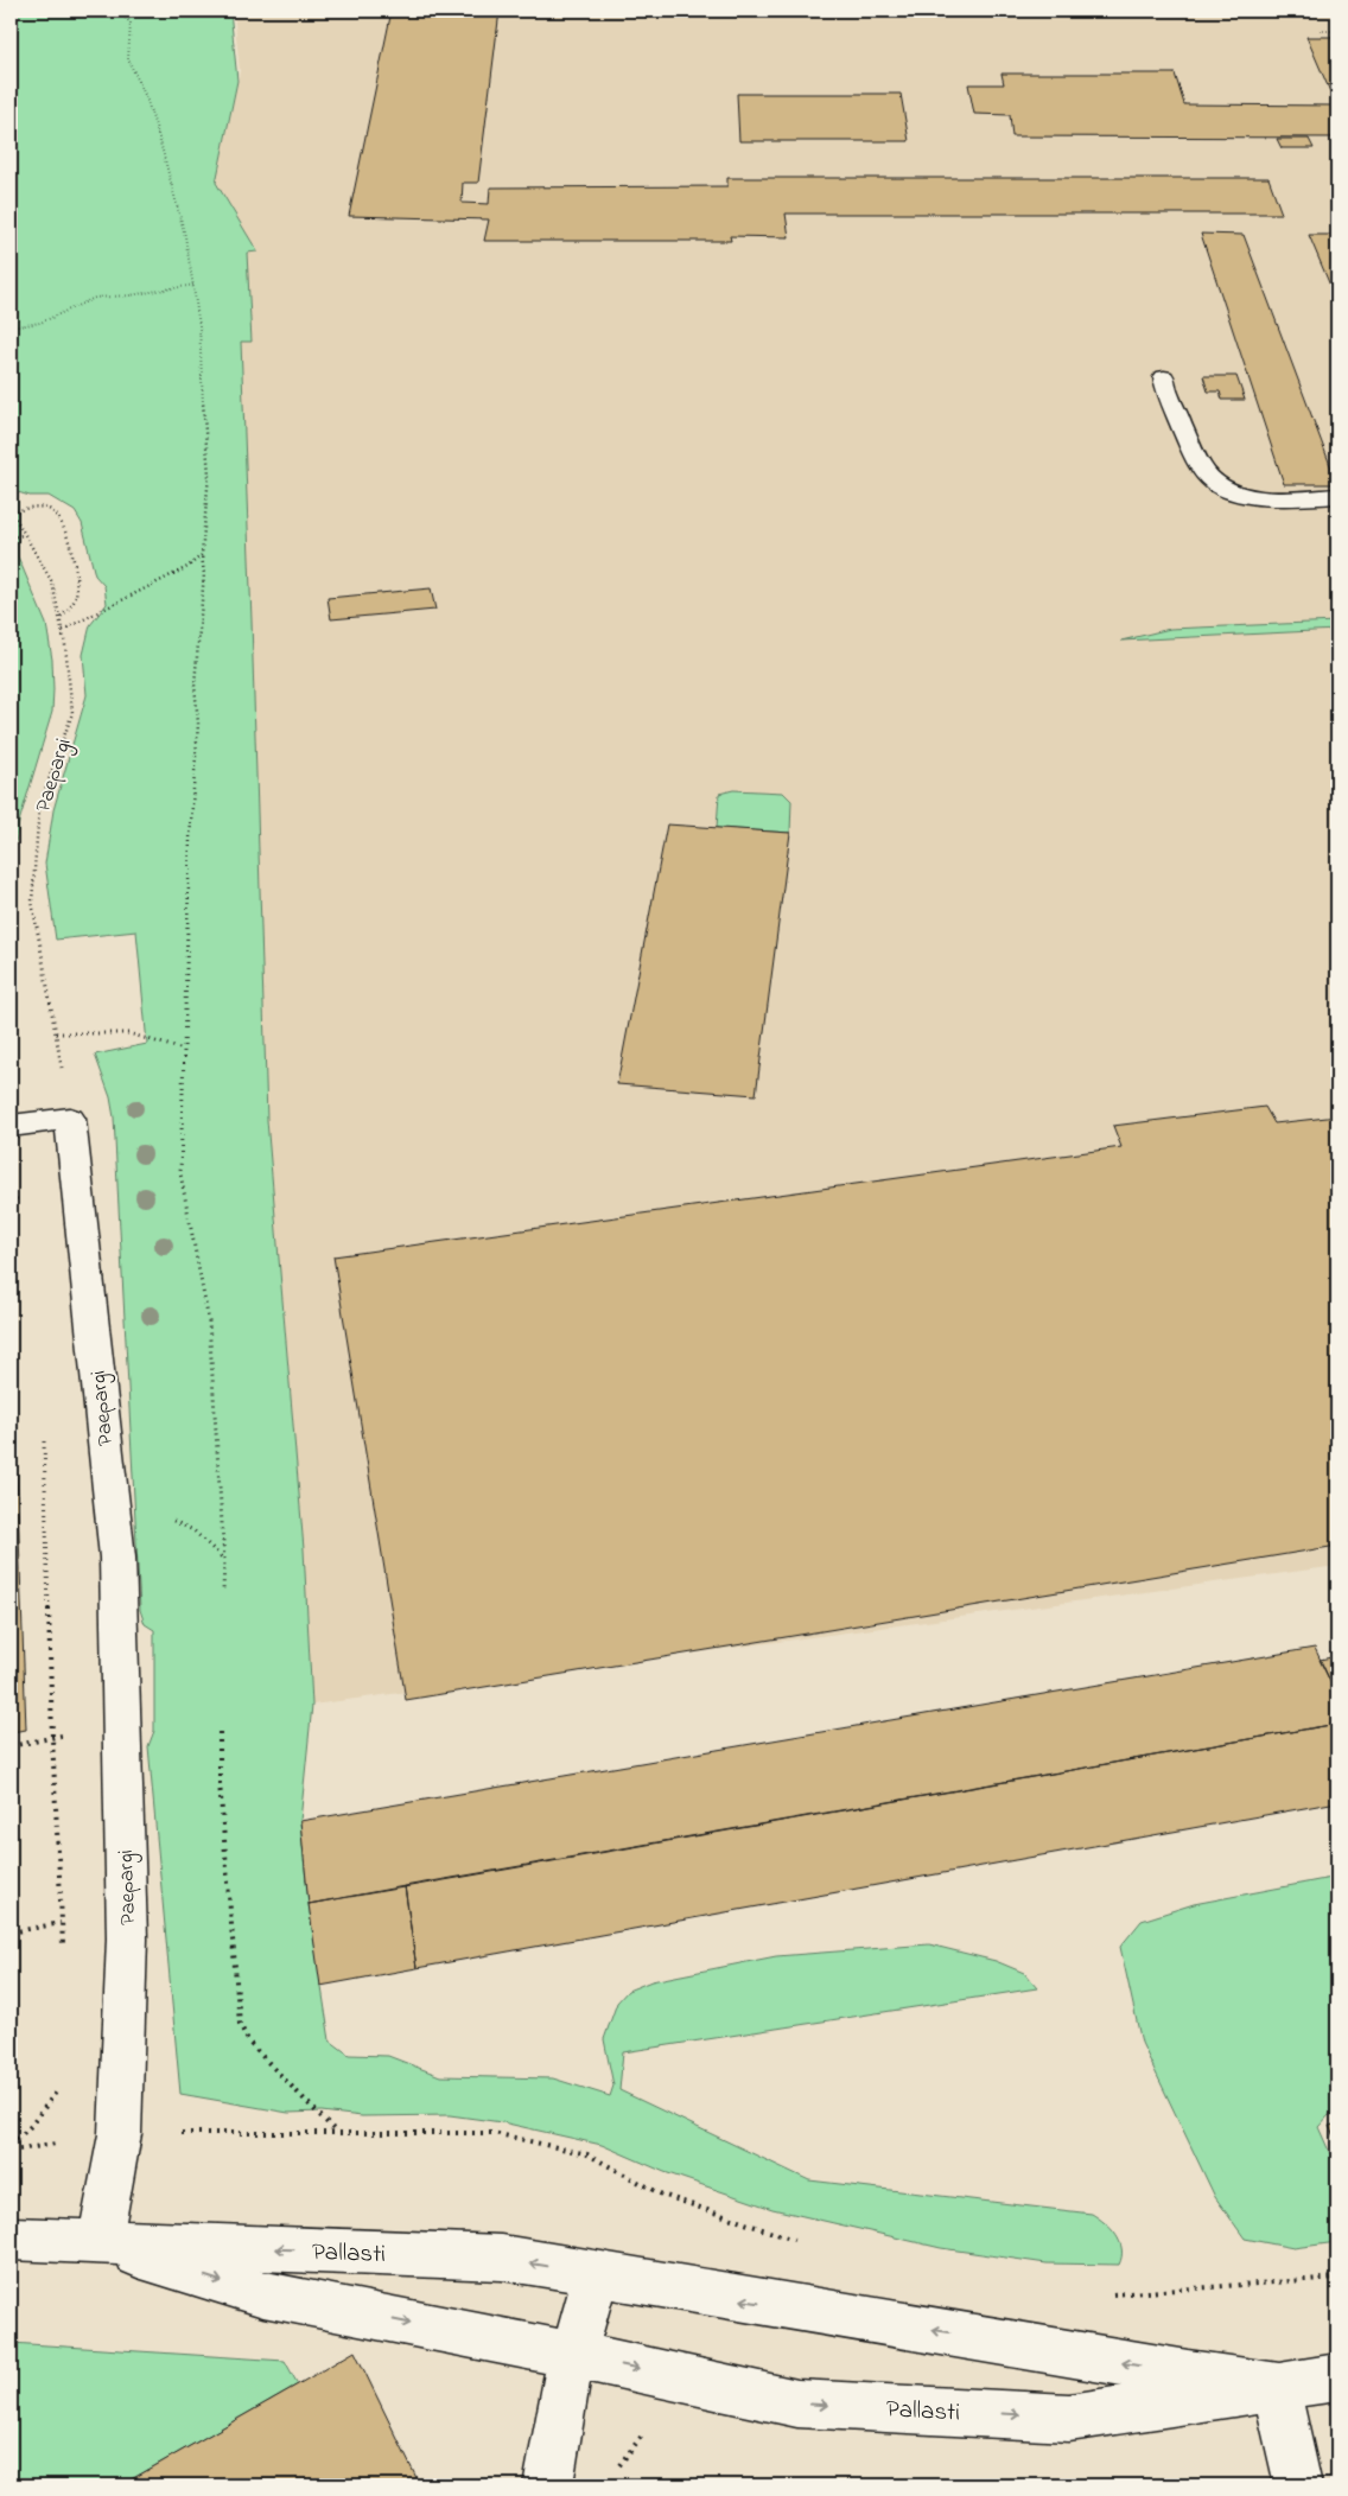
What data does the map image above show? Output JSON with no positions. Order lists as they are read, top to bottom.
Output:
{
  "streets": {
    "street": ["Paepargi", "Pallasti"]
  },
  "crossings": [
    ["Paepargi", "Pallasti"]
  ]
}
